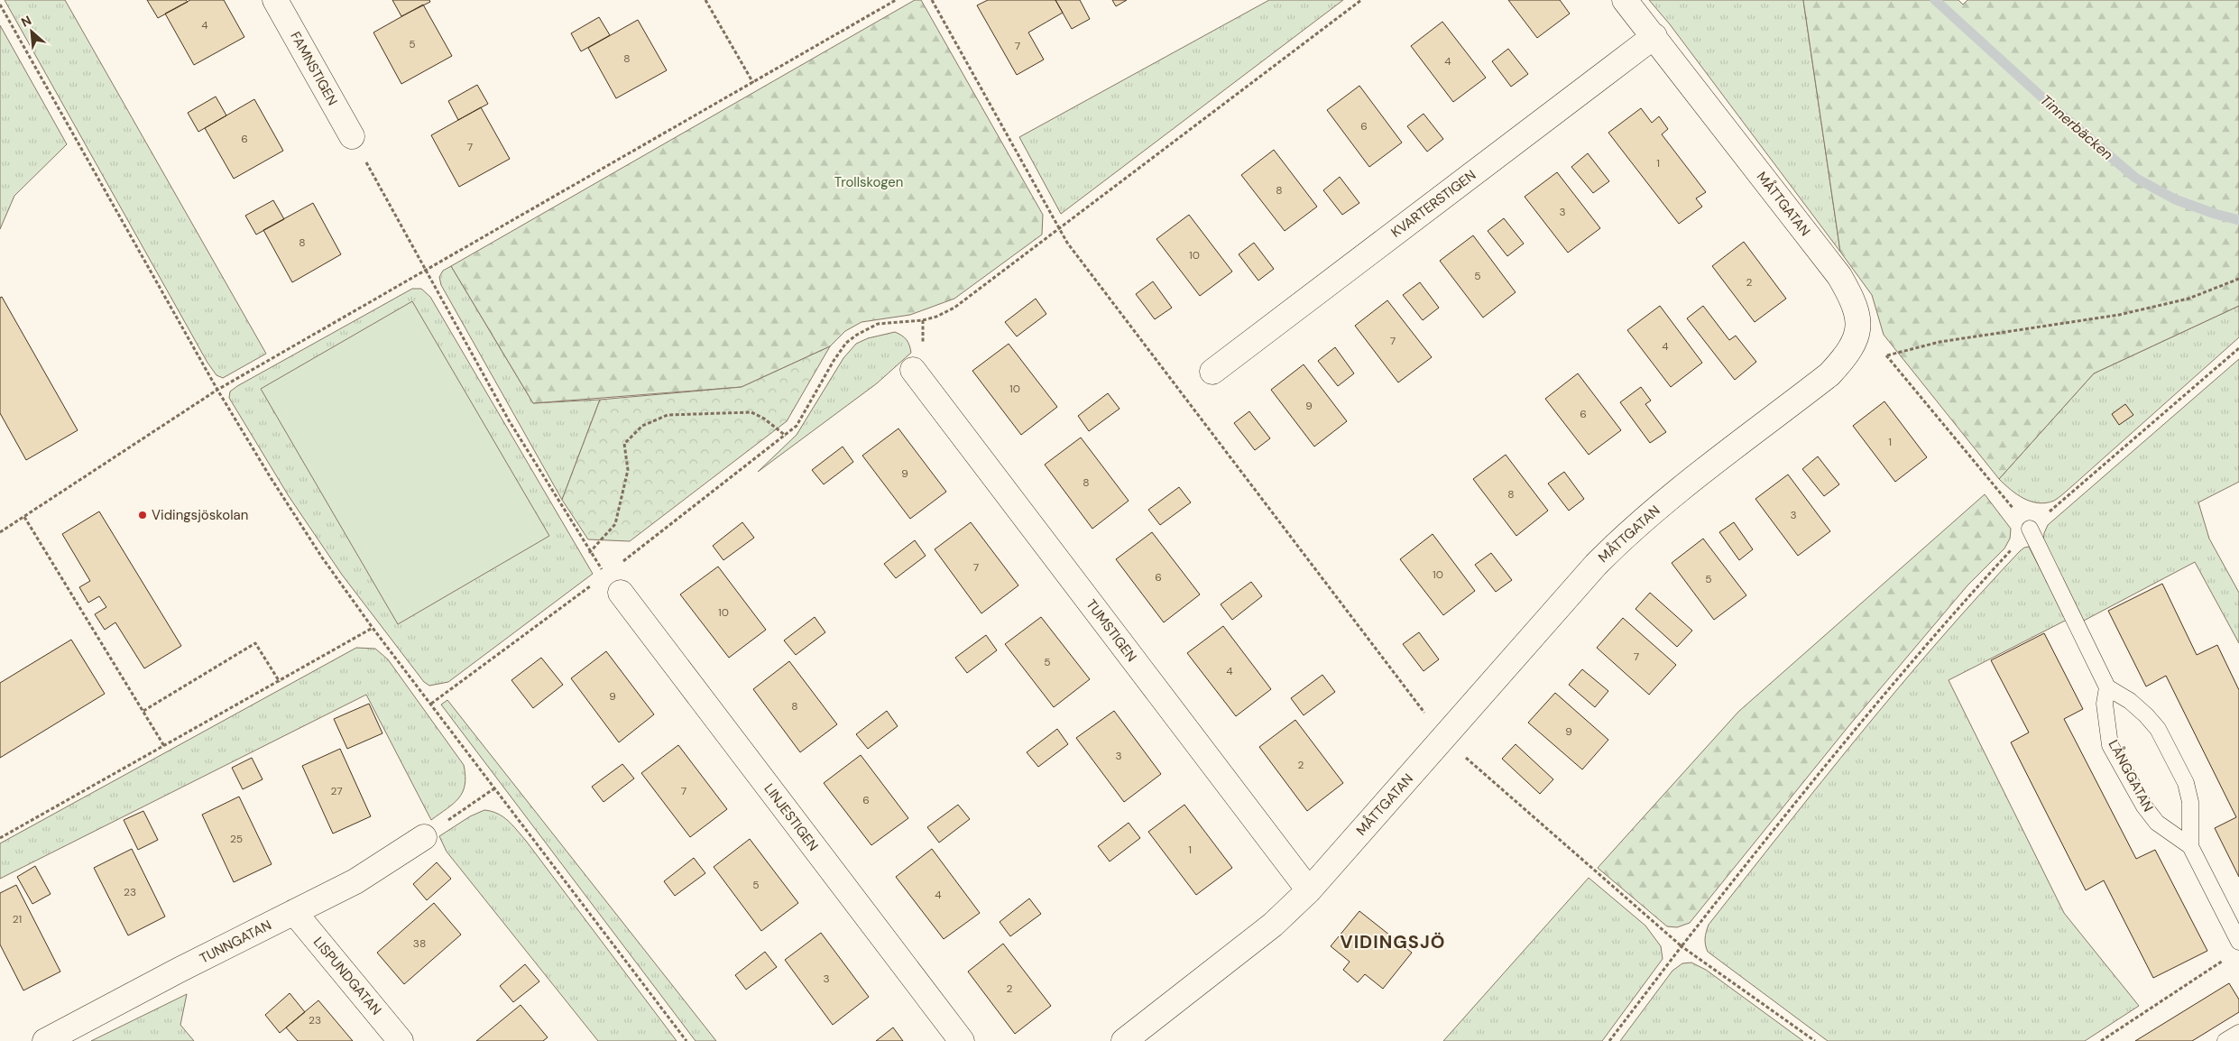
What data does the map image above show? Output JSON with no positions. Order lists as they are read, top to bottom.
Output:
{
  "streets": {
    "street": [
      "FAMNSTIGEN",
      "KVARTERSTIGEN",
      "MÅTTGATAN",
      "TUMSTIGEN",
      "LINJESTIGEN",
      "TUNNGATAN",
      "LISPUNDGATAN"
    ],
    "lane": ["LÅNGGATAN"]
  },
  "crossings": [
    ["KVARTERSTIGEN", "MÅTTGATAN"],
    ["MÅTTGATAN", "TUMSTIGEN"],
    ["TUNNGATAN", "LISPUNDGATAN"]
  ],
  "districts": ["VIDINGSJÖ"],
  "water": ["Tinnerbäcken"],
  "parks": ["Trollskogen"],
  "places": ["Vidingsjöskolan"],
  "house_numbers": [
    "4",
    "5",
    "7",
    "8",
    "4",
    "6",
    "6",
    "7",
    "1",
    "8",
    "3",
    "8",
    "10",
    "5",
    "2",
    "7",
    "4",
    "10",
    "9",
    "6",
    "1",
    "9",
    "8",
    "8",
    "3",
    "7",
    "10",
    "6",
    "5",
    "10",
    "7",
    "5",
    "4",
    "9",
    "8",
    "9",
    "3",
    "2",
    "27",
    "7",
    "6",
    "25",
    "1",
    "5",
    "23",
    "4",
    "21",
    "38",
    "3",
    "2",
    "23"
  ],
  "north": "top left"
}
